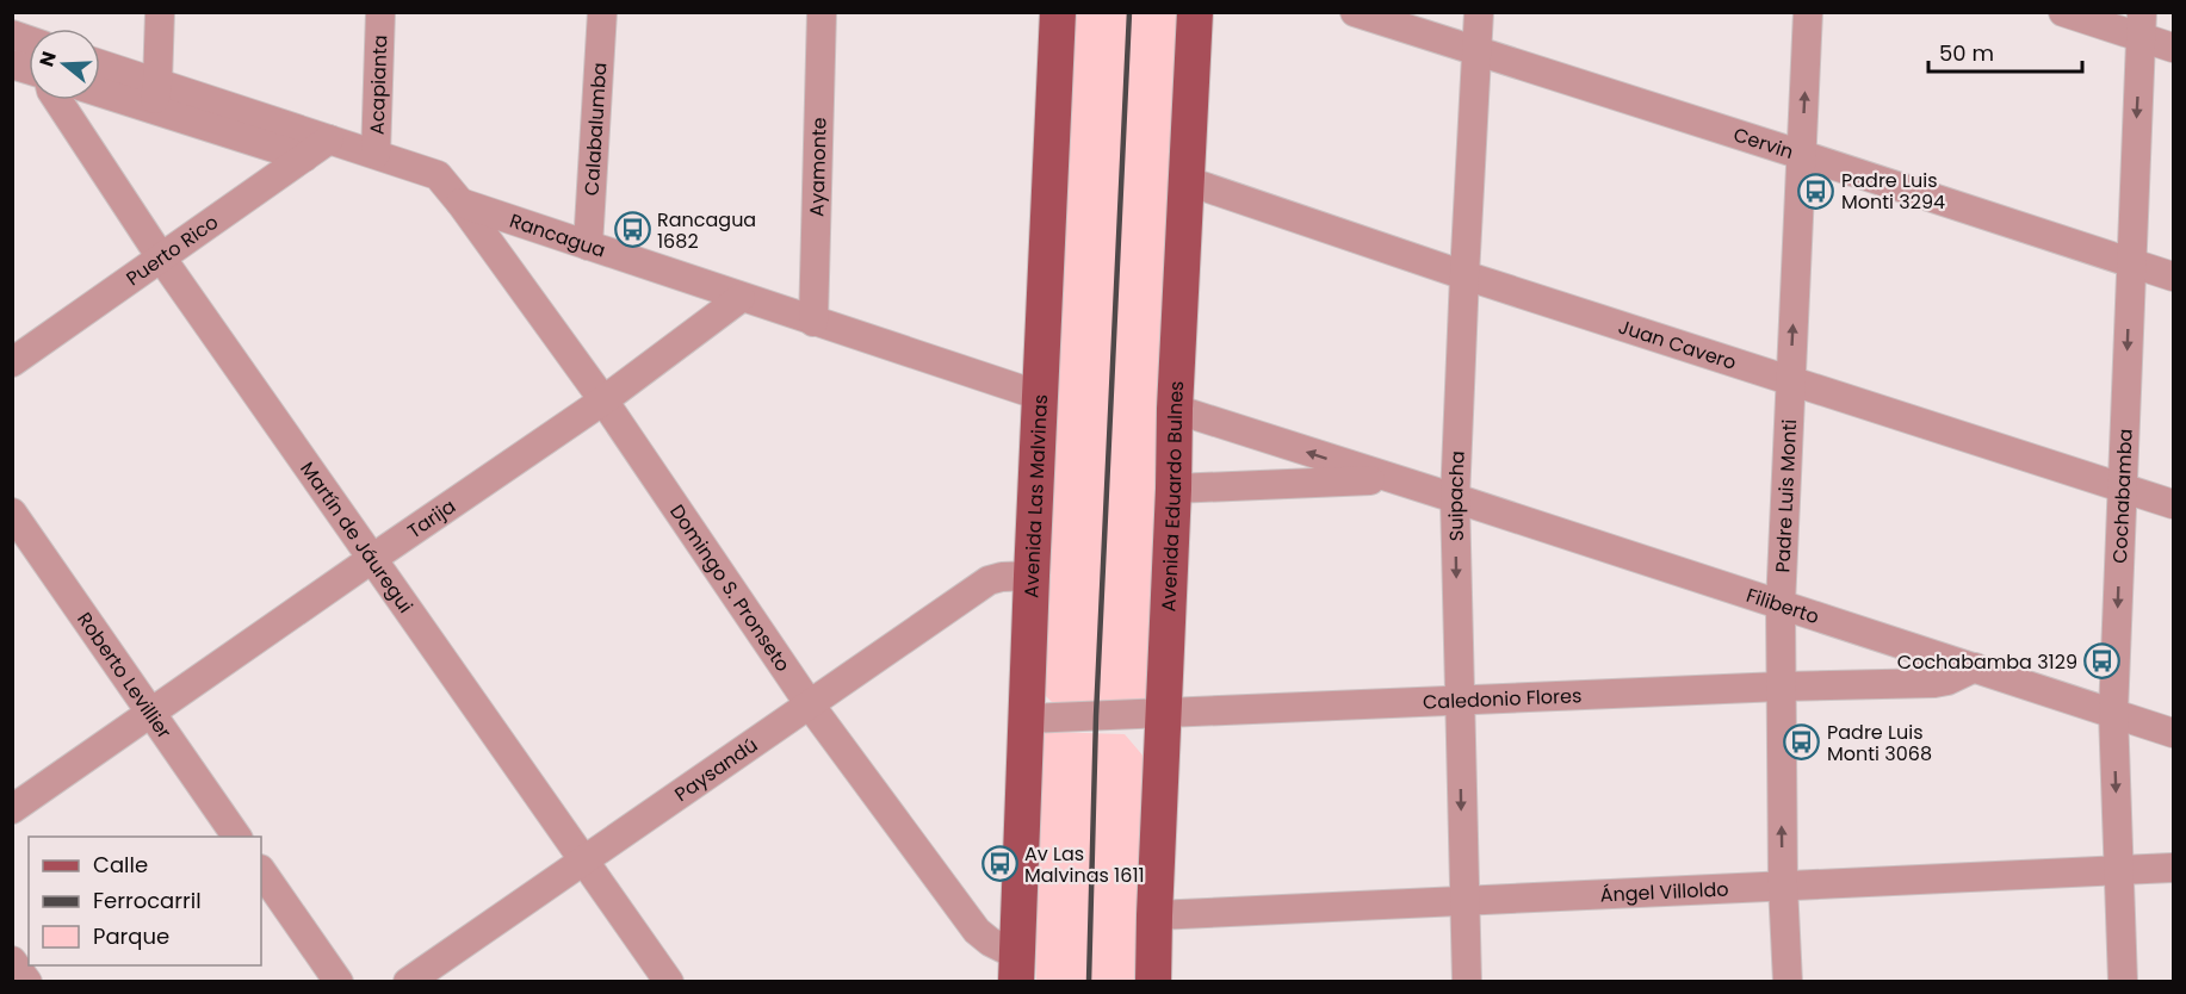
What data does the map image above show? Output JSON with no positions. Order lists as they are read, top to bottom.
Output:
{
  "streets": {
    "main road": ["Avenida Las Malvinas", "Avenida Eduardo Bulnes"],
    "street": [
      "Acapianta",
      "Calabalumba",
      "Cervin",
      "Ayamonte",
      "Rancagua",
      "Puerto Rico",
      "Juan Cavero",
      "Suipacha",
      "Padre Luis Monti",
      "Cochabamba",
      "Tarija",
      "Martín de Jáuregui",
      "Domingo S. Pronseto",
      "Filiberto",
      "Roberto Levillier",
      "Caledonio Flores",
      "Paysandú",
      "Ángel Villoldo"
    ]
  },
  "crossings": [
    ["Calabalumba", "Rancagua"],
    ["Cervin", "Suipacha"],
    ["Cervin", "Padre Luis Monti"],
    ["Cervin", "Cochabamba"],
    ["Ayamonte", "Rancagua"],
    ["Rancagua", "Avenida Las Malvinas"],
    ["Rancagua", "Tarija"],
    ["Rancagua", "Domingo S. Pronseto"],
    ["Puerto Rico", "Martín de Jáuregui"],
    ["Juan Cavero", "Avenida Eduardo Bulnes"],
    ["Juan Cavero", "Suipacha"],
    ["Juan Cavero", "Padre Luis Monti"],
    ["Juan Cavero", "Cochabamba"],
    ["Avenida Las Malvinas", "Domingo S. Pronseto"],
    ["Avenida Las Malvinas", "Caledonio Flores"],
    ["Avenida Las Malvinas", "Paysandú"],
    ["Avenida Eduardo Bulnes", "Filiberto"],
    ["Avenida Eduardo Bulnes", "Caledonio Flores"],
    ["Avenida Eduardo Bulnes", "Ángel Villoldo"],
    ["Suipacha", "Filiberto"],
    ["Suipacha", "Caledonio Flores"],
    ["Suipacha", "Ángel Villoldo"],
    ["Padre Luis Monti", "Filiberto"],
    ["Padre Luis Monti", "Caledonio Flores"],
    ["Padre Luis Monti", "Ángel Villoldo"],
    ["Cochabamba", "Filiberto"],
    ["Cochabamba", "Ángel Villoldo"],
    ["Tarija", "Martín de Jáuregui"],
    ["Tarija", "Domingo S. Pronseto"],
    ["Tarija", "Roberto Levillier"],
    ["Martín de Jáuregui", "Paysandú"],
    ["Domingo S. Pronseto", "Paysandú"],
    ["Filiberto", "Caledonio Flores"]
  ],
  "one_way": ["Suipacha", "Padre Luis Monti", "Cochabamba"],
  "places": {
    "bus stop": [
      "Padre Luis Monti 3294",
      "Rancagua 1682",
      "Cochabamba 3129",
      "Padre Luis Monti 3068",
      "Av Las Malvinas 1611"
    ]
  },
  "legend": ["Calle", "Ferrocarril", "Parque"],
  "scale_bar": "50 m",
  "north": "left"
}
